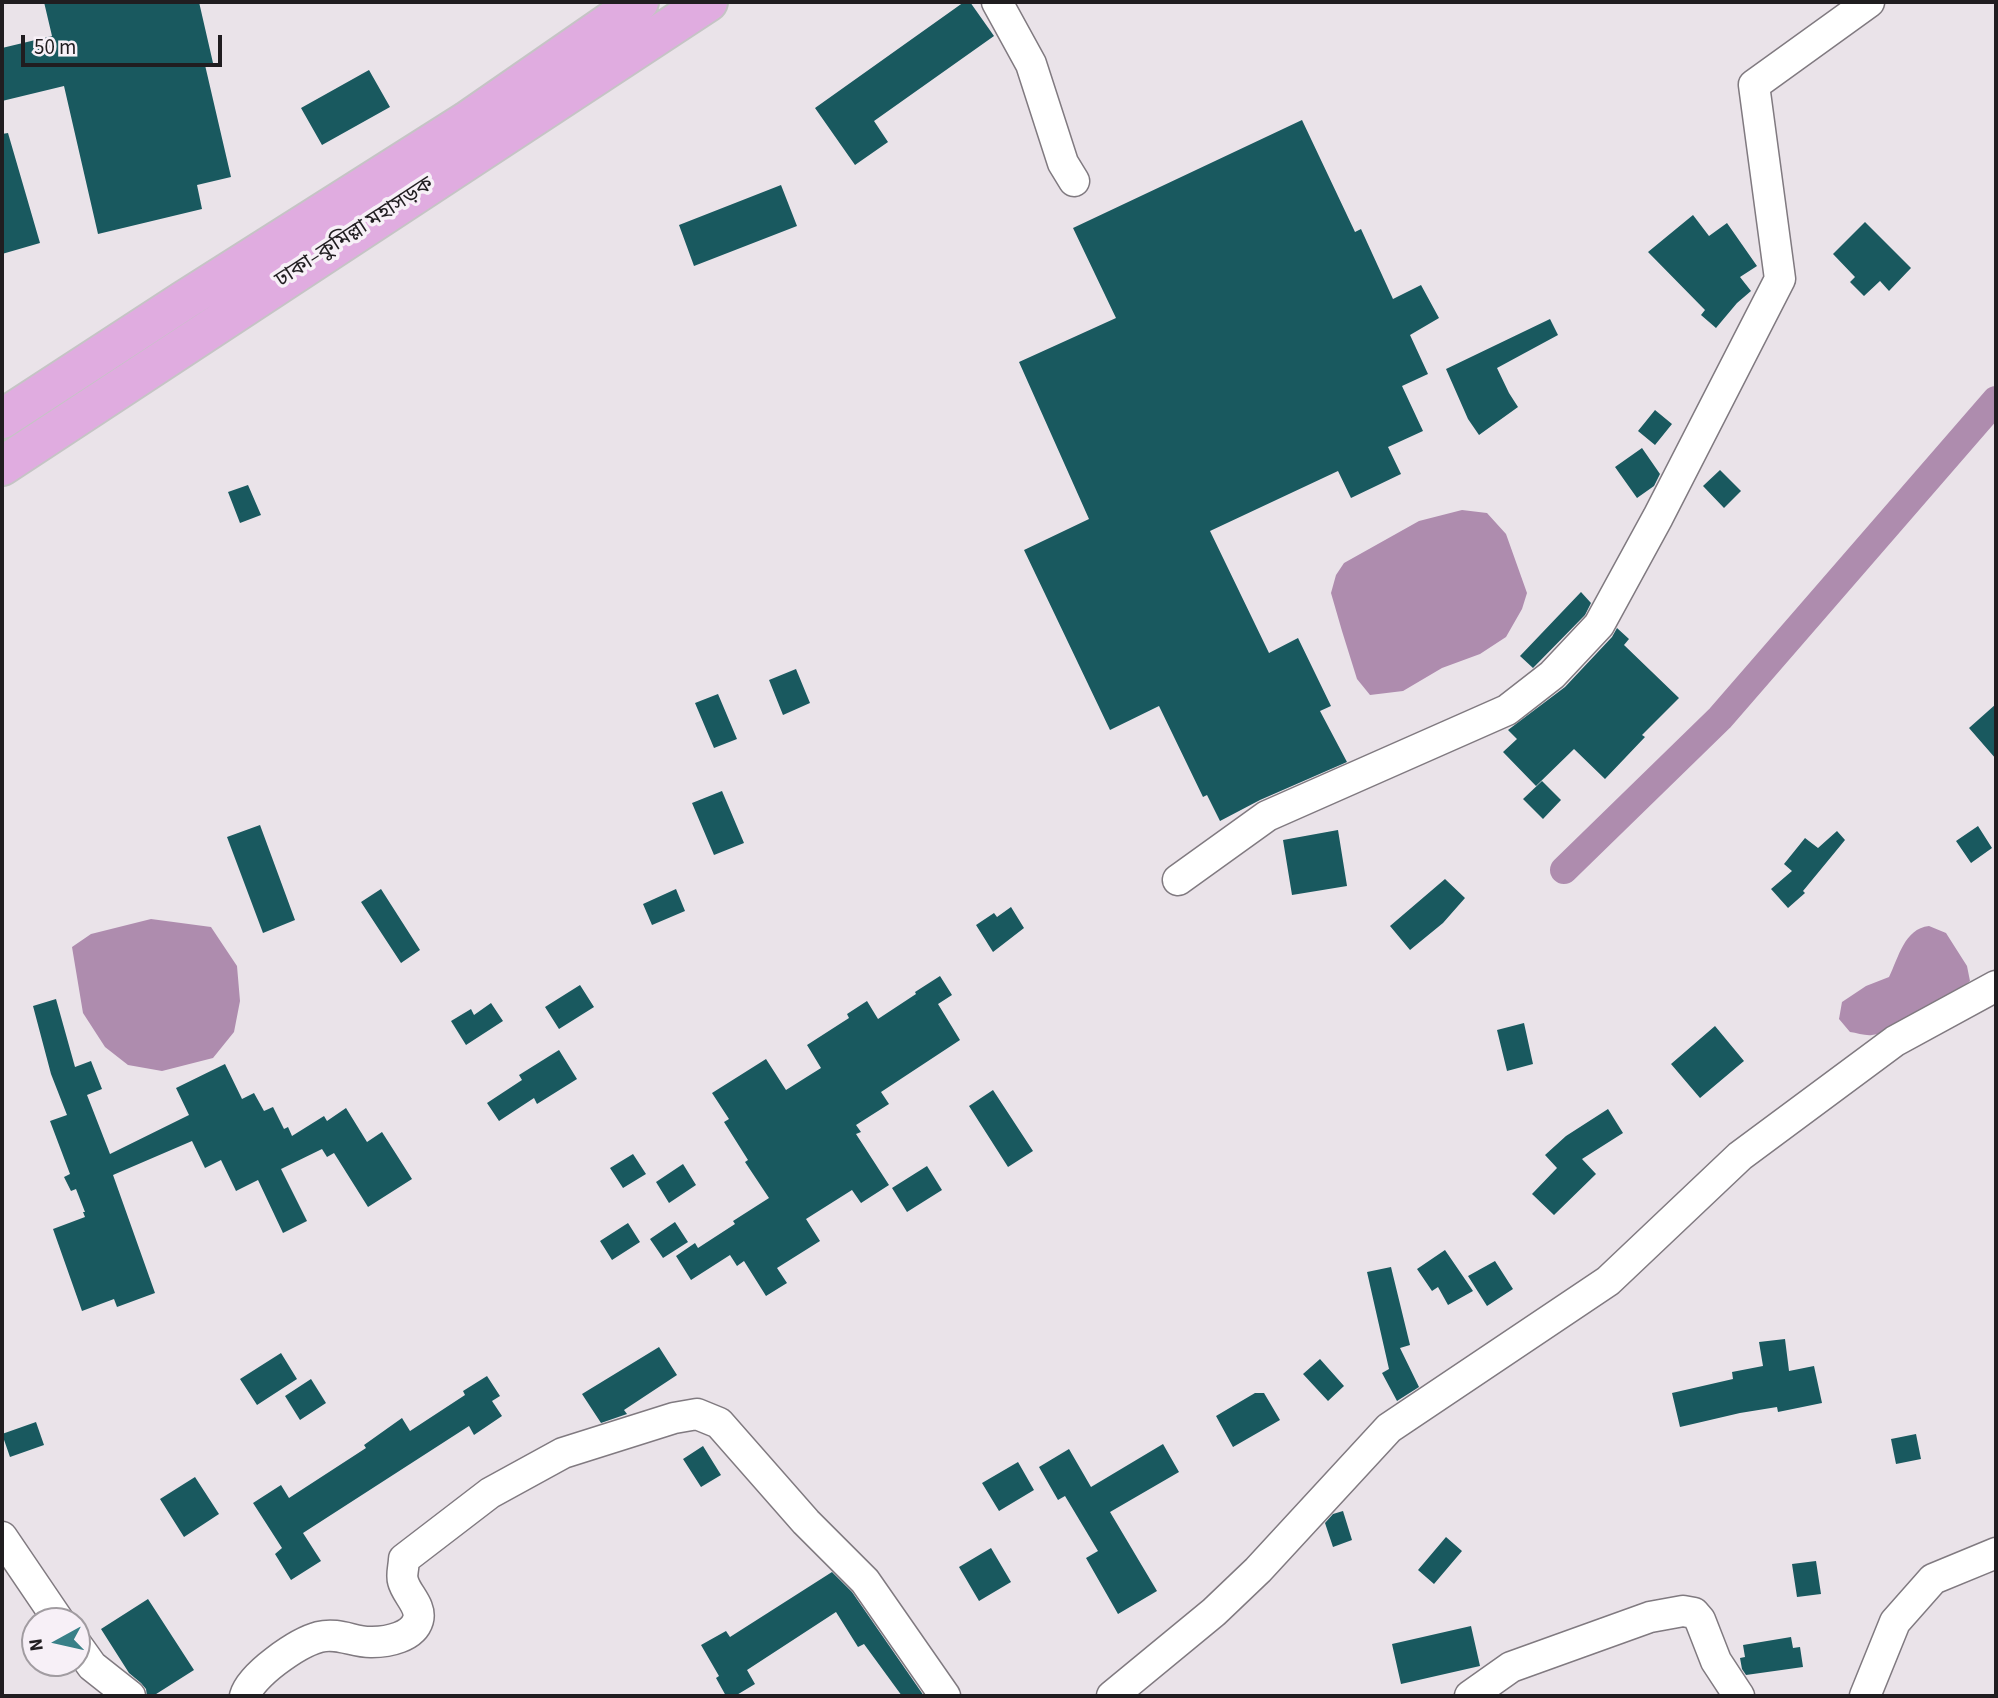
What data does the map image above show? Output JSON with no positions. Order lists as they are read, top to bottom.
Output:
{
  "streets": {
    "highway": ["ঢাকা–কুমিল্লা মহাসড়ক"]
  },
  "scale_bar": "50 m",
  "north": "left"
}
